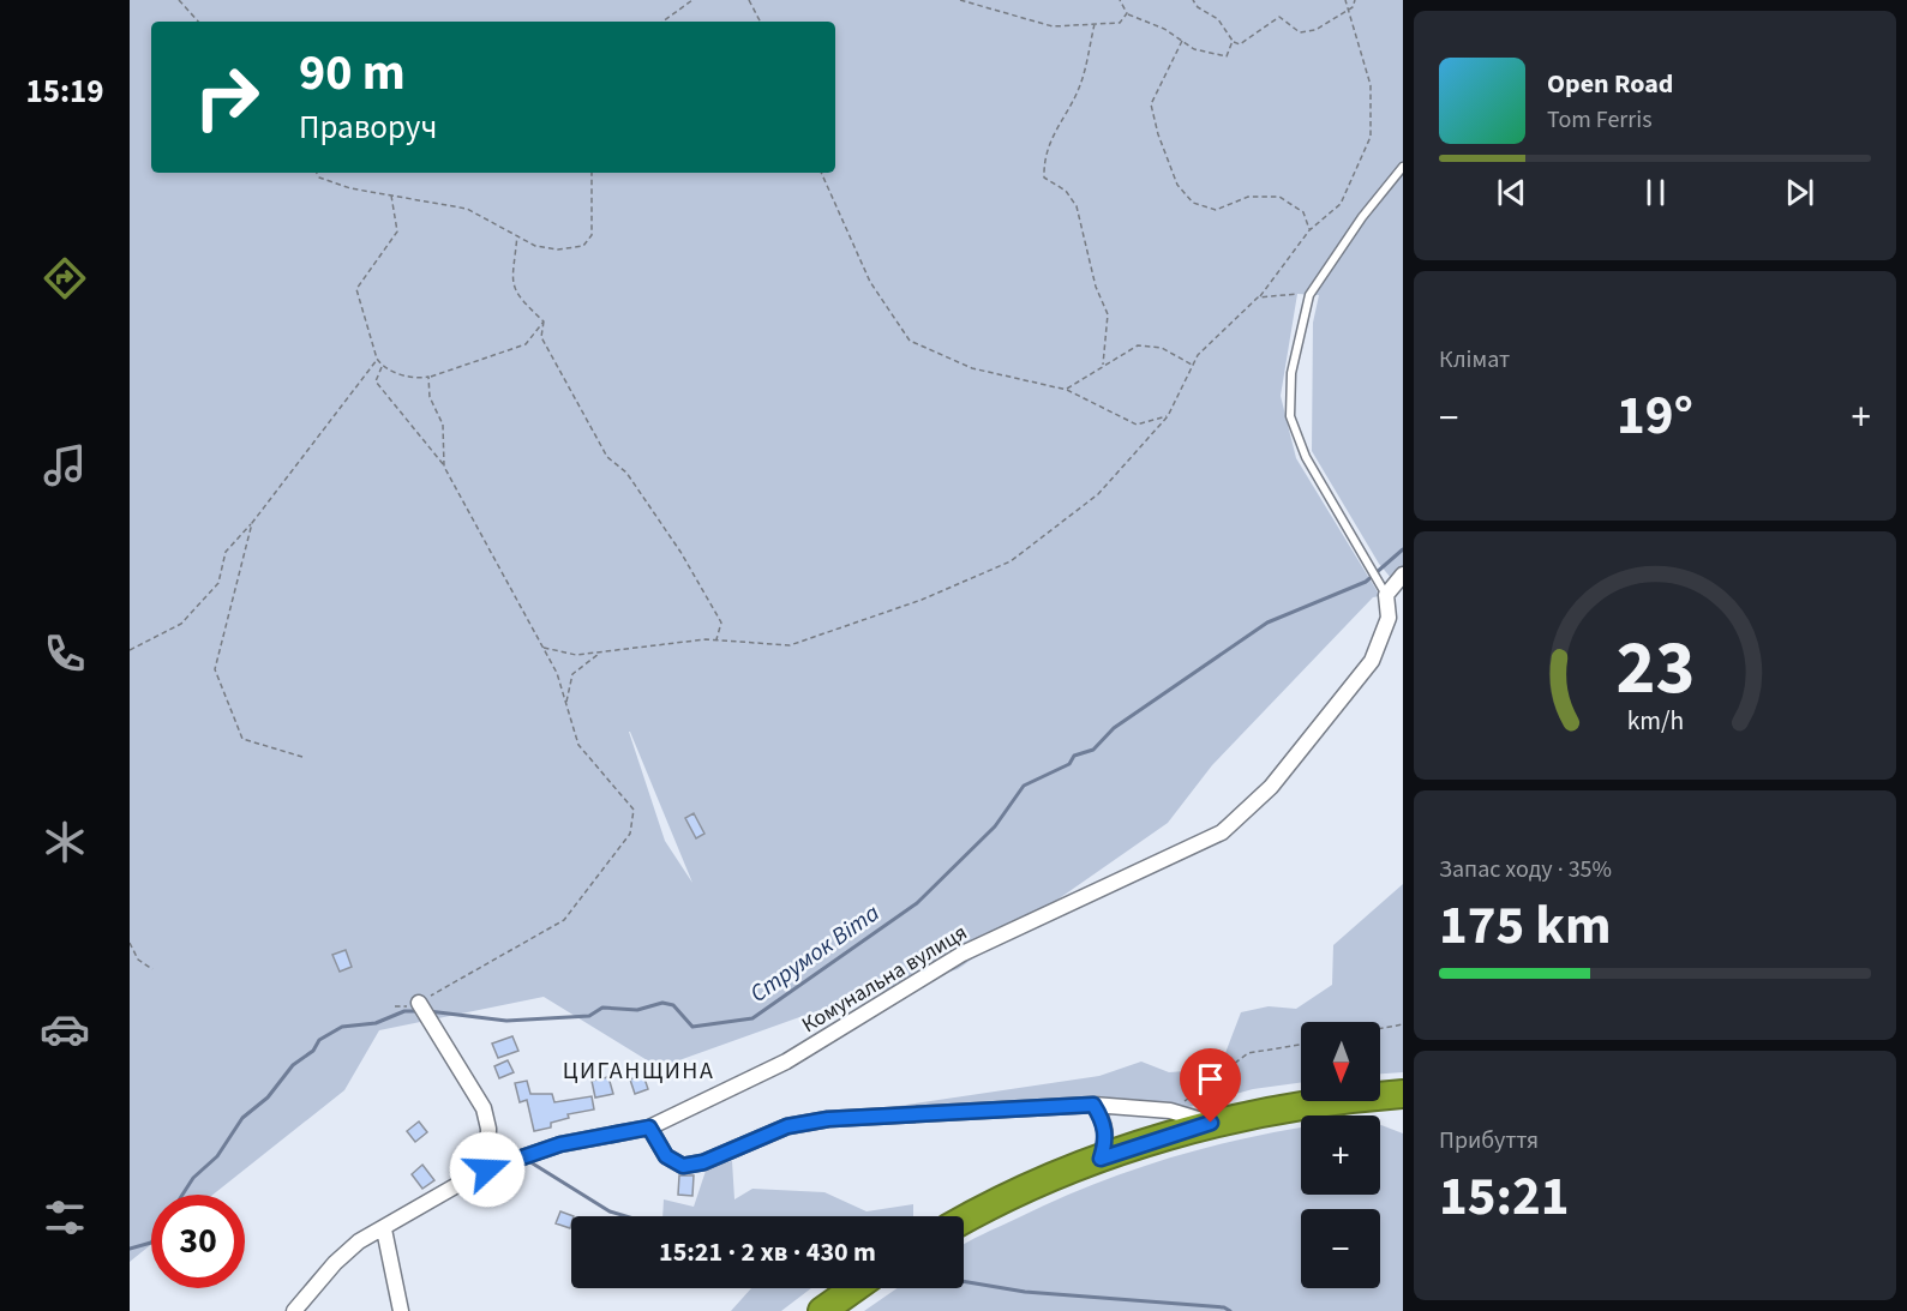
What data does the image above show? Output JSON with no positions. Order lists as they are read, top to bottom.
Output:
{
  "streets": {
    "street": ["Комунальна вулиця"]
  },
  "districts": ["ЦИГАНЩИНА"],
  "water": ["Струмок Віта"],
  "north": "bottom",
  "page": {
    "tabs": "15:19",
    "turn": ["90 m", "Праворуч"],
    "song": ["Open Road", "Tom Ferris"],
    "tile": [
      "Клімат",
      ["Запас ходу · 35%", "175 km"],
      ["Прибуття", "15:21"]
    ],
    "heat": ["−", "19°", "+"],
    "map_buttons": ["+", "−"],
    "limit": "30",
    "trip": "15:21 · 2 хв · 430 m",
    "gauge": ["23", "km/h"]
  }
}
